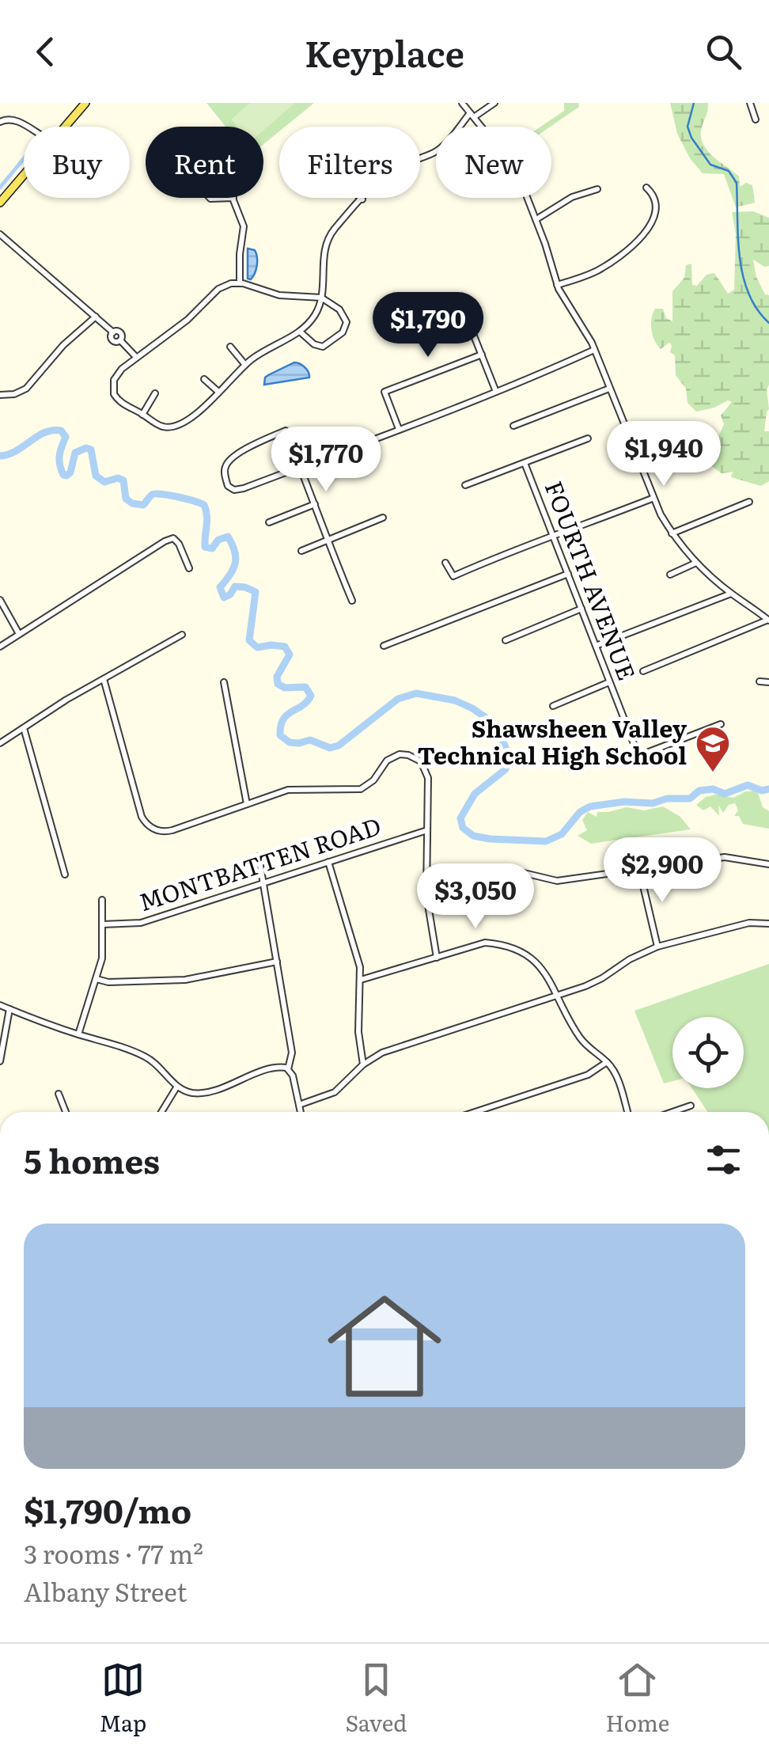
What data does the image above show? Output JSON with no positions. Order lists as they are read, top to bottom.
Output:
{
  "streets": {
    "street": ["FOURTH AVENUE", "MONTBATTEN ROAD"]
  },
  "places": {
    "school or university": ["Shawsheen Valley Technical High School"]
  },
  "page": {
    "header": "Keyplace",
    "chip": [
      "Buy",
      "Rent",
      "Filters",
      "New"
    ],
    "price": [
      "$1,790",
      "$1,940",
      "$1,770",
      "$2,900",
      "$3,050"
    ],
    "heading": "5 homes",
    "list": [
      {
        "name": "$1,790/mo",
        "note": "3 rooms · 77 m² · Albany Street"
      }
    ],
    "tabs": ["Map", "Saved", "Home"]
  }
}
